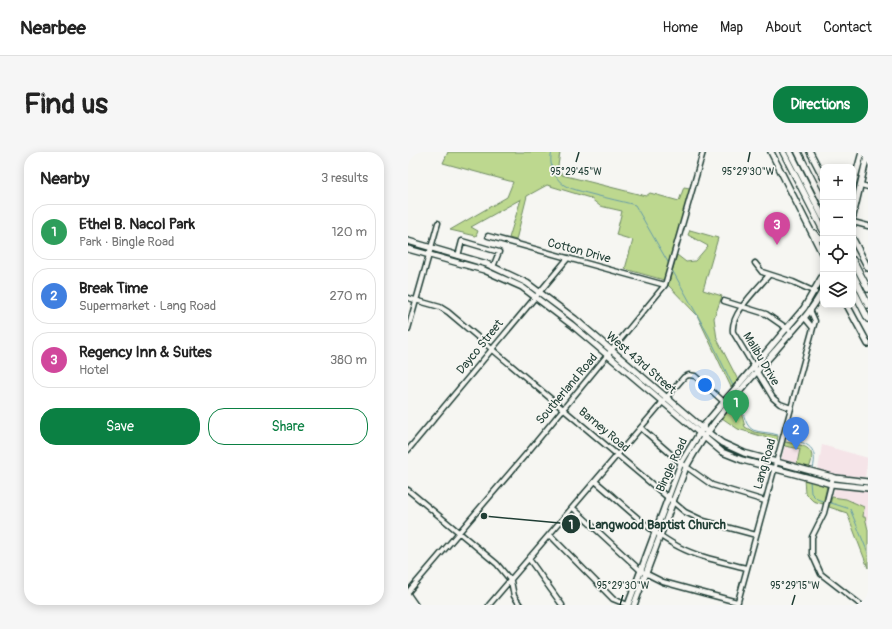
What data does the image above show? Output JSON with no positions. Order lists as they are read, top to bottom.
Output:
{
  "streets": {
    "main road": ["West 43rd Street", "Bingle Road"],
    "street": [
      "Cotton Drive",
      "Dayco Street",
      "Malibu Drive",
      "Southerland Road",
      "Barney Road",
      "Lang Road"
    ]
  },
  "crossings": [
    ["Cotton Drive", "Dayco Street"],
    ["Cotton Drive", "Southerland Road"],
    ["Dayco Street", "West 43rd Street"],
    ["Dayco Street", "Barney Road"],
    ["Malibu Drive", "Lang Road"],
    ["Malibu Drive", "Bingle Road"],
    ["West 43rd Street", "Southerland Road"],
    ["West 43rd Street", "Lang Road"],
    ["West 43rd Street", "Bingle Road"],
    ["Southerland Road", "Barney Road"],
    ["Barney Road", "Lang Road"],
    ["Barney Road", "Bingle Road"],
    ["Lang Road", "Bingle Road"]
  ],
  "places": ["Langwood Baptist Church"],
  "page": {
    "header": "Nearbee",
    "nav": [
      "Home",
      "Map",
      "About",
      "Contact"
    ],
    "buttons": [
      "Directions",
      ["Save", "Share"]
    ],
    "title": "Find us",
    "heading": ["Nearby", "3 results"],
    "map_buttons": ["+", "−"],
    "list": [
      {
        "mark": "1",
        "name": "Ethel B. Nacol Park",
        "note": "Park · Bingle Road",
        "value": "120 m"
      },
      {
        "mark": "2",
        "name": "Break Time",
        "note": "Supermarket · Lang Road",
        "value": "270 m"
      },
      {
        "mark": "3",
        "name": "Regency Inn & Suites",
        "note": "Hotel",
        "value": "380 m"
      }
    ],
    "pins": ["3", "1", "2"]
  },
  "coordinates": ["95°29'45\"W", "95°29'30\"W", "95°29'15\"W"]
}
